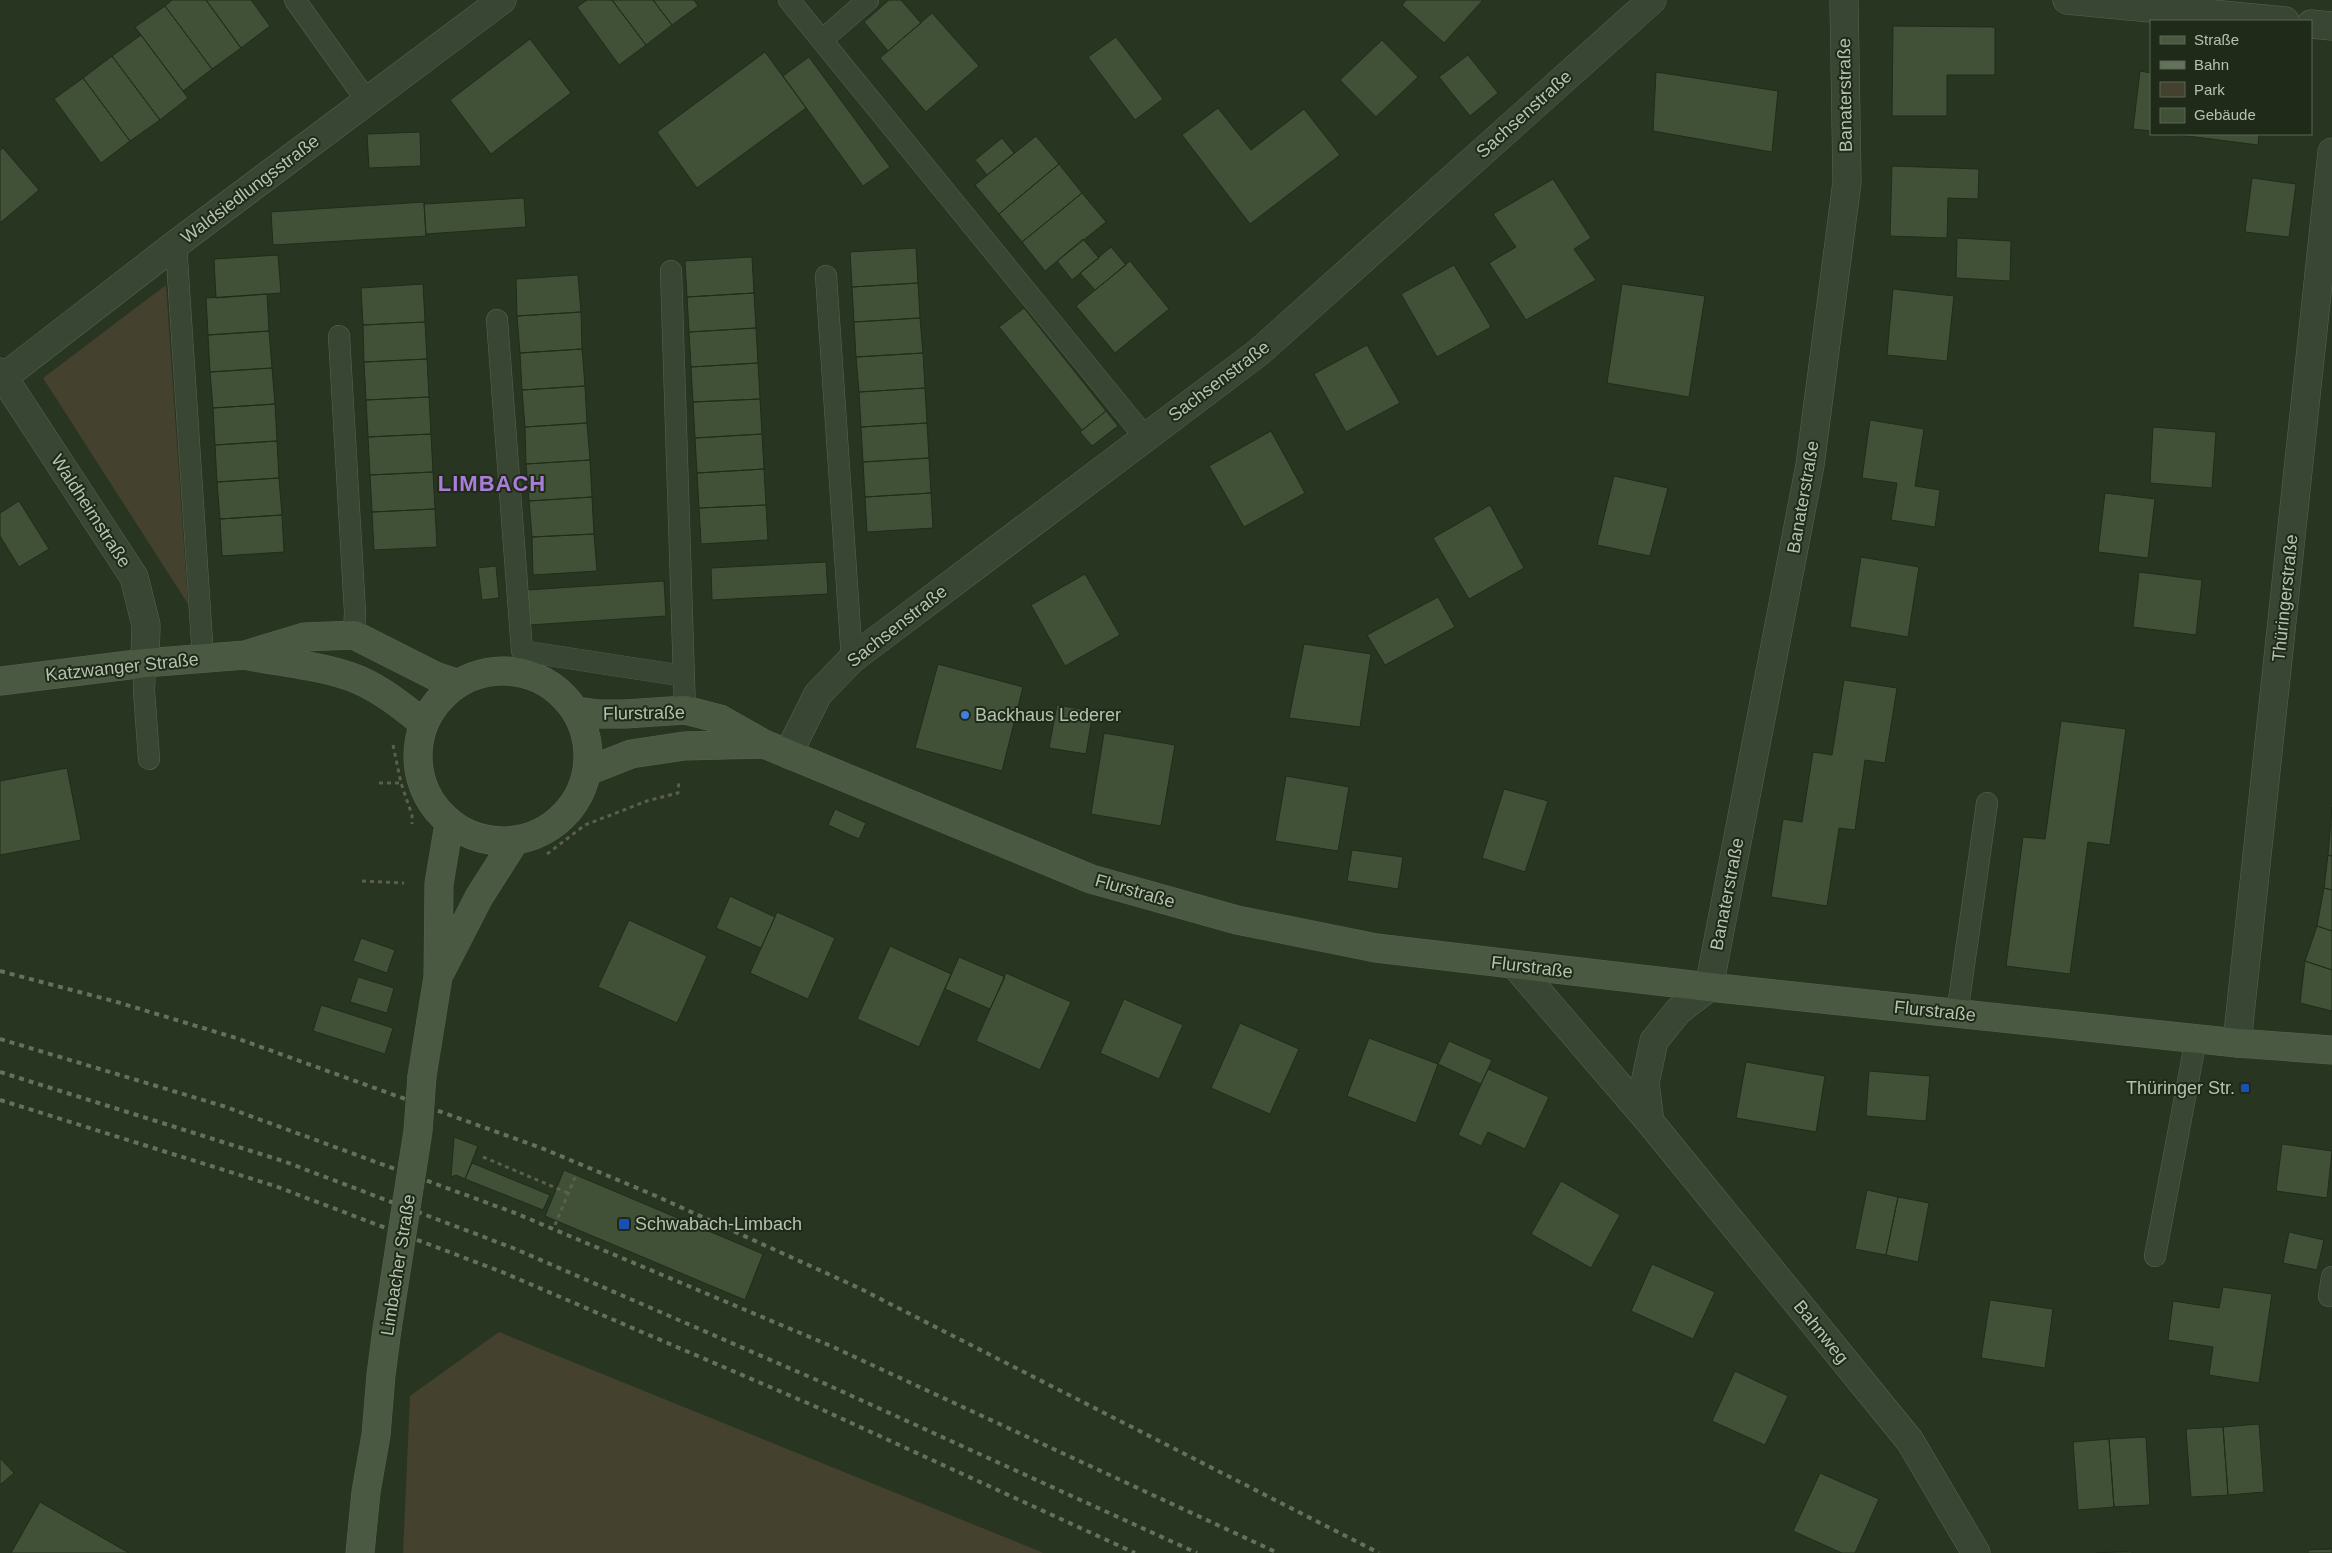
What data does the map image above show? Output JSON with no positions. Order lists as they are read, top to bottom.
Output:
{
  "streets": {
    "main road": ["Katzwanger Straße", "Flurstraße", "Limbacher Straße"],
    "street": [
      "Banaterstraße",
      "Sachsenstraße",
      "Waldsiedlungsstraße",
      "Waldheimstraße",
      "Thüringerstraße",
      "Bahnweg"
    ]
  },
  "crossings": [
    ["Banaterstraße", "Flurstraße"],
    ["Sachsenstraße", "Flurstraße"],
    ["Waldsiedlungsstraße", "Waldheimstraße"],
    ["Waldheimstraße", "Katzwanger Straße"],
    ["Thüringerstraße", "Flurstraße"],
    ["Katzwanger Straße", "Flurstraße"],
    ["Katzwanger Straße", "Limbacher Straße"],
    ["Flurstraße", "Limbacher Straße"],
    ["Flurstraße", "Bahnweg"]
  ],
  "districts": ["LIMBACH"],
  "places": {
    "other": ["Backhaus Lederer"],
    "transit": ["Thüringer Str.", "Schwabach-Limbach"]
  },
  "legend": [
    "Straße",
    "Bahn",
    "Park",
    "Gebäude"
  ]
}
